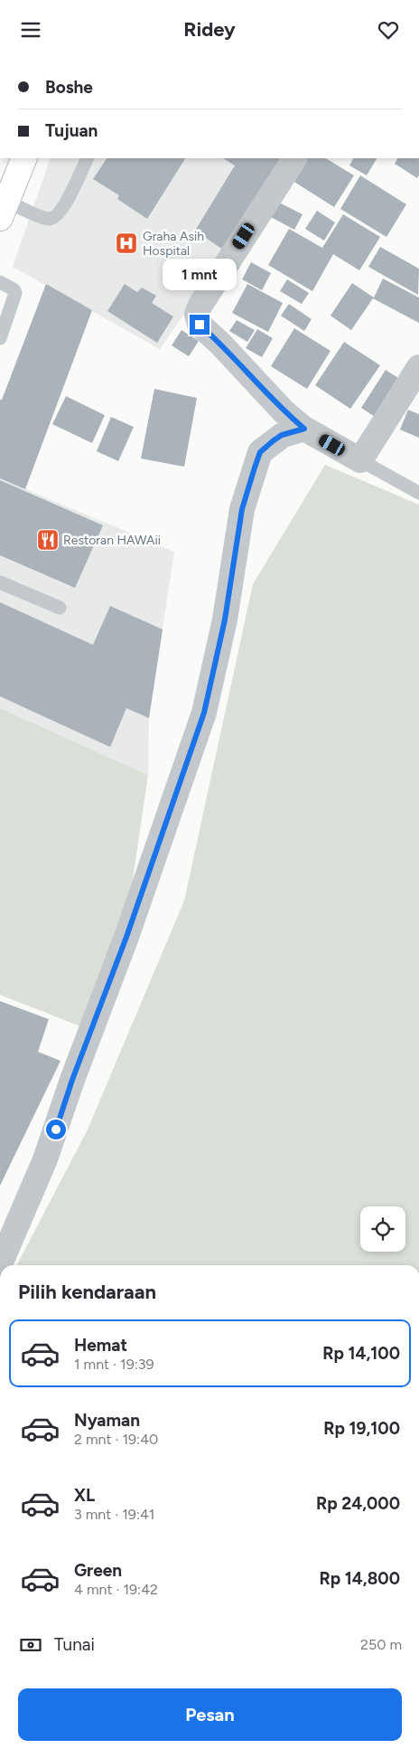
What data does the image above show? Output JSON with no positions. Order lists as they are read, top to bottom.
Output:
{
  "places": {
    "hospital": ["Graha Asih Hospital"],
    "restaurant": ["Restoran HAWAii"]
  },
  "page": {
    "header": "Ridey",
    "banner": ["Boshe", "Tujuan"],
    "bubble": "1 mnt",
    "heading": "Pilih kendaraan",
    "list": [
      {
        "name": "Hemat",
        "note": "1 mnt · 19:39",
        "value": "Rp 14,100"
      },
      {
        "name": "Nyaman",
        "note": "2 mnt · 19:40",
        "value": "Rp 19,100"
      },
      {
        "name": "XL",
        "note": "3 mnt · 19:41",
        "value": "Rp 24,000"
      },
      {
        "name": "Green",
        "note": "4 mnt · 19:42",
        "value": "Rp 14,800"
      }
    ],
    "pay": ["Tunai", "250 m"],
    "buttons": "Pesan"
  }
}
